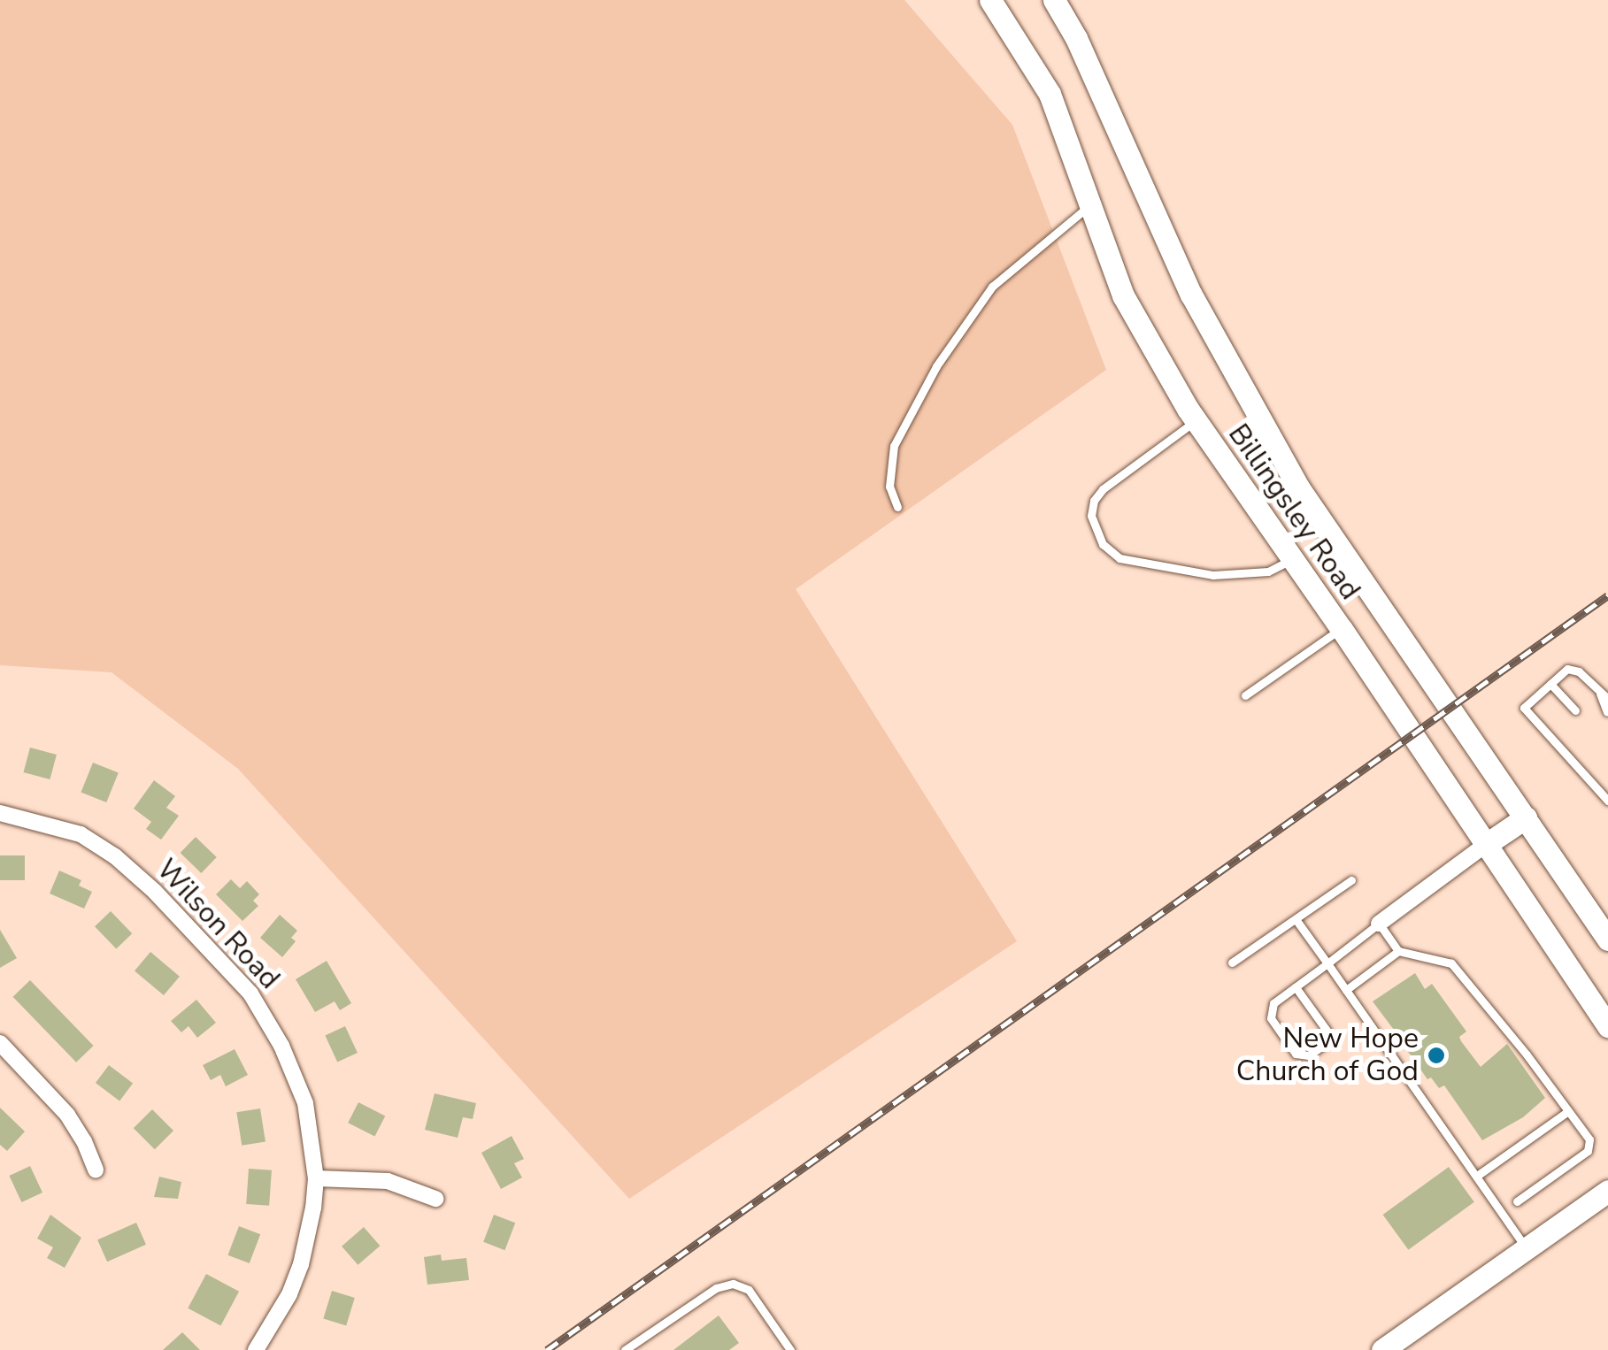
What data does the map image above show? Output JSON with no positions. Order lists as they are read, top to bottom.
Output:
{
  "streets": {
    "main road": ["Billingsley Road"],
    "street": ["Wilson Road"]
  },
  "places": ["New Hope Church of God"]
}
